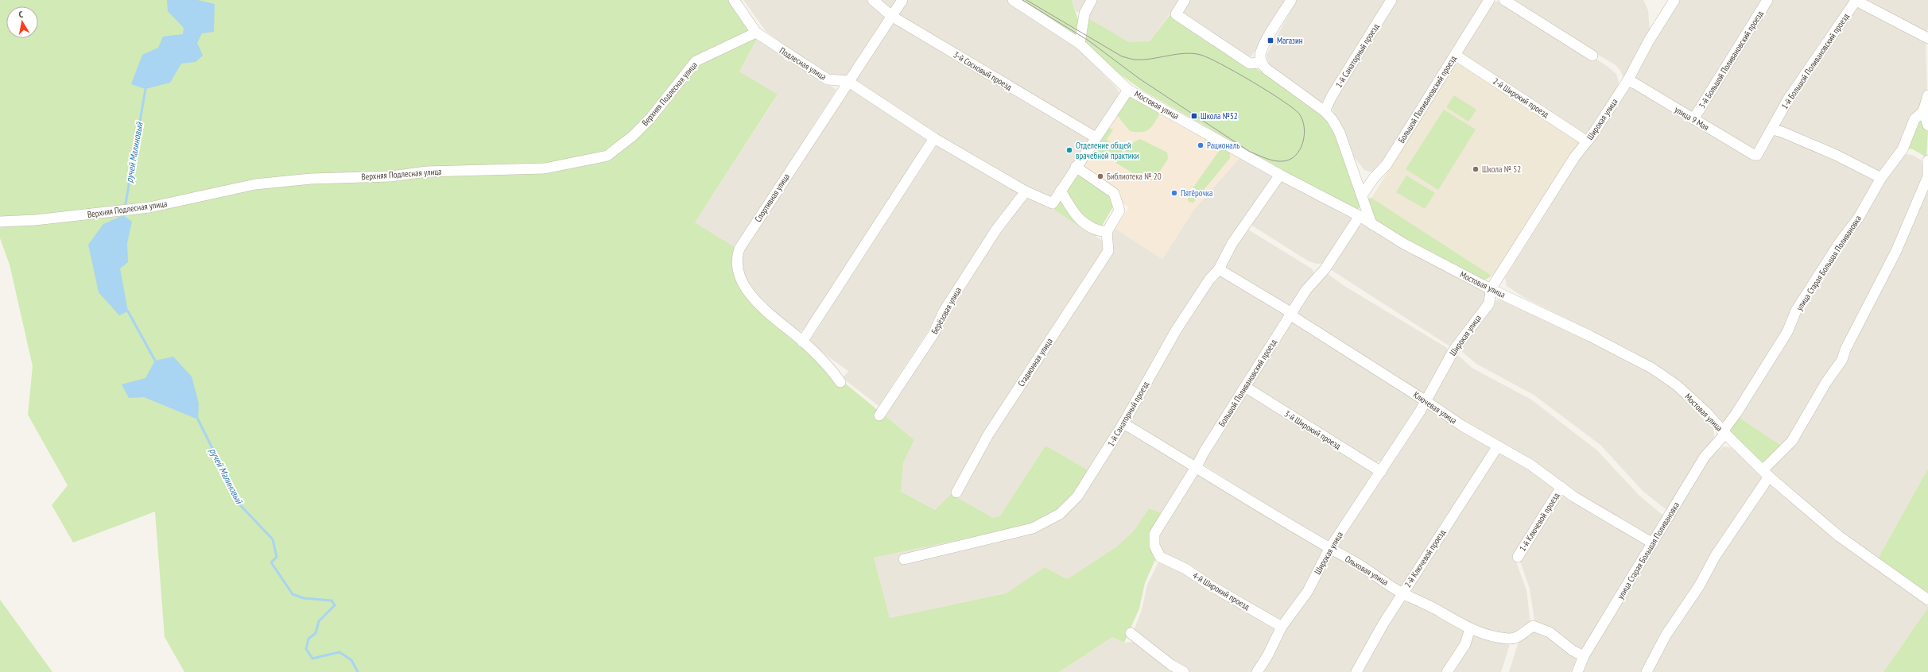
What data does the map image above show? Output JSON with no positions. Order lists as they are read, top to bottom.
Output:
{
  "streets": {
    "street": [
      "1-й Санаторный проезд",
      "3-й Большой Поливановский проезд",
      "1-й Большой Поливановский проезд",
      "Подлесная улица",
      "3-й Сосновый проезд",
      "Верхняя Подлесная улица",
      "2-й Широкий проезд",
      "Большой Поливановский проезд",
      "Мостовая улица",
      "улица 9 Мая",
      "Широкая улица",
      "Спортивная улица",
      "улица Старая Большая Поливановка",
      "Берёзовая улица",
      "Стадионная улица",
      "Ключевая улица",
      "3-й Широкий проезд",
      "1-й Ключевой проезд",
      "2-й Ключевой проезд",
      "Ольховая улица",
      "4-й Широкий проезд"
    ]
  },
  "crossings": [
    ["1-й Санаторный проезд", "Мостовая улица"],
    ["1-й Санаторный проезд", "Ключевая улица"],
    ["1-й Санаторный проезд", "Ольховая улица"],
    ["3-й Большой Поливановский проезд", "улица 9 Мая"],
    ["1-й Большой Поливановский проезд", "улица 9 Мая"],
    ["Подлесная улица", "Верхняя Подлесная улица"],
    ["Подлесная улица", "Спортивная улица"],
    ["Подлесная улица", "Берёзовая улица"],
    ["3-й Сосновый проезд", "Спортивная улица"],
    ["2-й Широкий проезд", "Большой Поливановский проезд"],
    ["2-й Широкий проезд", "Широкая улица"],
    ["Большой Поливановский проезд", "Мостовая улица"],
    ["Большой Поливановский проезд", "Ключевая улица"],
    ["Большой Поливановский проезд", "3-й Широкий проезд"],
    ["Большой Поливановский проезд", "Ольховая улица"],
    ["Большой Поливановский проезд", "4-й Широкий проезд"],
    ["Мостовая улица", "Широкая улица"],
    ["Мостовая улица", "улица Старая Большая Поливановка"],
    ["улица 9 Мая", "Широкая улица"],
    ["Широкая улица", "Ключевая улица"],
    ["Широкая улица", "3-й Широкий проезд"],
    ["Широкая улица", "Ольховая улица"],
    ["Широкая улица", "4-й Широкий проезд"],
    ["улица Старая Большая Поливановка", "Ключевая улица"],
    ["улица Старая Большая Поливановка", "Ольховая улица"],
    ["Ключевая улица", "1-й Ключевой проезд"],
    ["Ключевая улица", "2-й Ключевой проезд"],
    ["2-й Ключевой проезд", "Ольховая улица"]
  ],
  "water": ["ручей Малиновый"],
  "places": {
    "transit": ["Магазин", "Школа №52"],
    "other": [
      "Рациональ",
      "Отделение общей врачебной практики",
      "Школа № 52",
      "Библиотека № 20",
      "Пятёрочка"
    ]
  },
  "north": "top"
}
